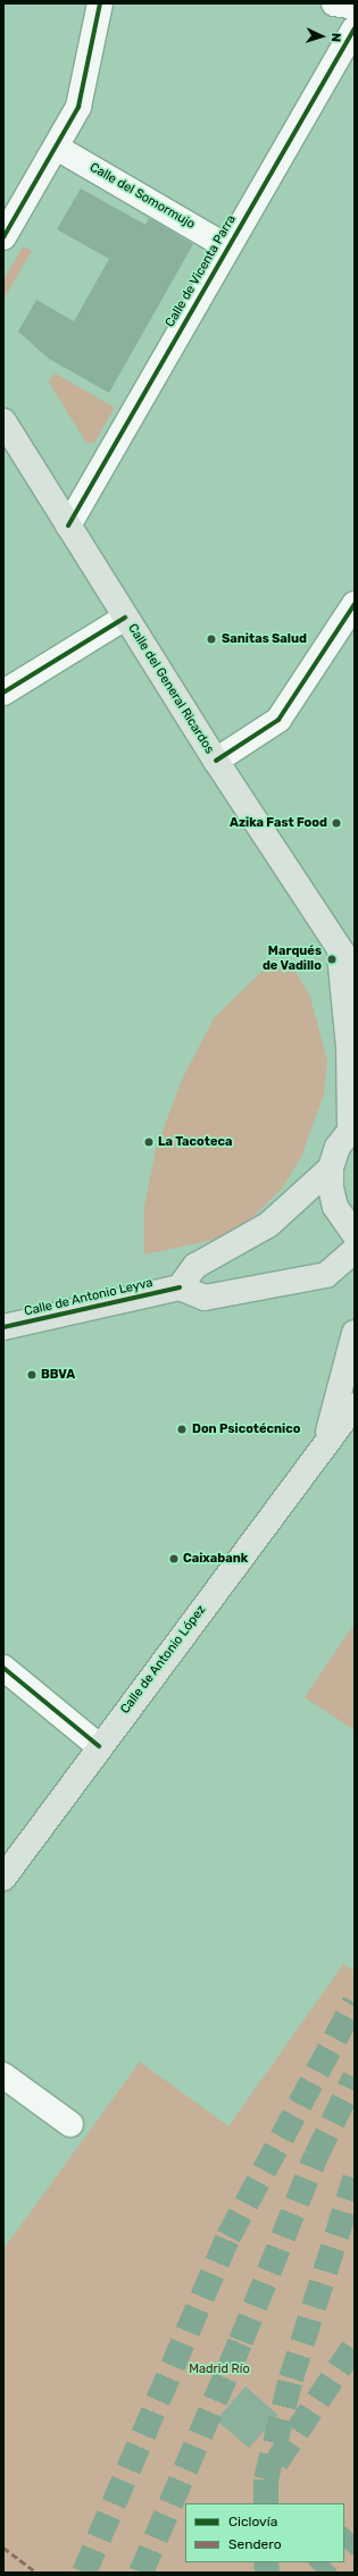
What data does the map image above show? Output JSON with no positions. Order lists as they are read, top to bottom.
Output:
{
  "streets": {
    "main road": ["Calle del General Ricardos", "Calle de Antonio Leyva", "Calle de Antonio López"],
    "street": ["Calle del Somormujo", "Calle de Vicenta Parra"]
  },
  "crossings": [
    ["Calle del Somormujo", "Calle de Vicenta Parra"],
    ["Calle de Vicenta Parra", "Calle del General Ricardos"]
  ],
  "parks": ["Madrid Río"],
  "places": [
    "Sanitas Salud",
    "Azika Fast Food",
    "Marqués de Vadillo",
    "La Tacoteca",
    "BBVA",
    "Don Psicotécnico",
    "Caixabank"
  ],
  "legend": ["Ciclovía", "Sendero"],
  "north": "right"
}
